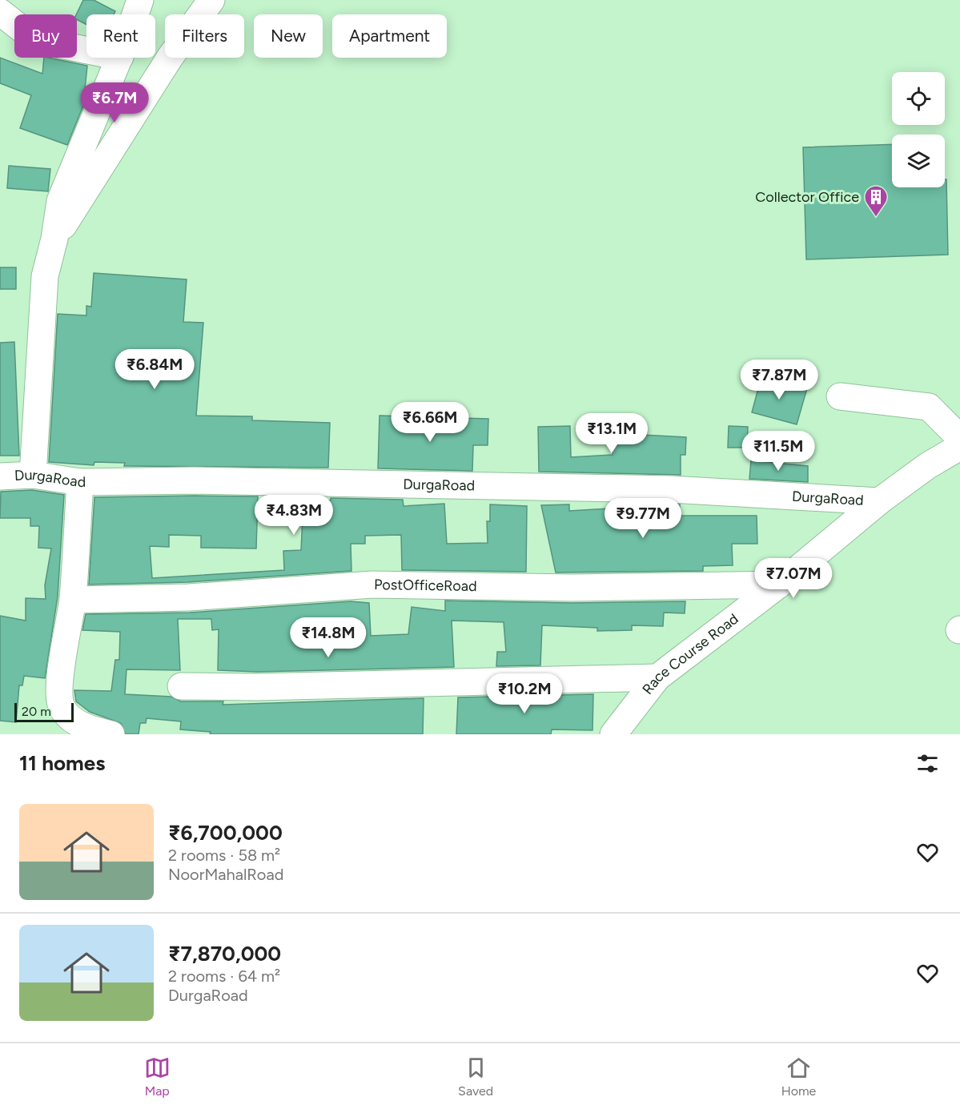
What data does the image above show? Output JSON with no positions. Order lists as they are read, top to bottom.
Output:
{
  "streets": {
    "street": ["DurgaRoad", "PostOfficeRoad", "Race Course Road"]
  },
  "crossings": [
    ["DurgaRoad", "Race Course Road"],
    ["PostOfficeRoad", "Race Course Road"]
  ],
  "places": {
    "building": ["Collector Office"]
  },
  "scale_bar": "20 m",
  "page": {
    "chip": [
      "Buy",
      "Rent",
      "Filters",
      "New",
      "Apartment"
    ],
    "price": [
      "₹6.7M",
      "₹6.84M",
      "₹7.87M",
      "₹6.66M",
      "₹13.1M",
      "₹11.5M",
      "₹4.83M",
      "₹9.77M",
      "₹7.07M",
      "₹14.8M",
      "₹10.2M"
    ],
    "scale": "20 m",
    "heading": "11 homes",
    "list": [
      {
        "name": "₹6,700,000",
        "note": "2 rooms · 58 m² · NoorMahalRoad"
      },
      {
        "name": "₹7,870,000",
        "note": "2 rooms · 64 m² · DurgaRoad"
      }
    ],
    "tabs": ["Map", "Saved", "Home"]
  }
}
